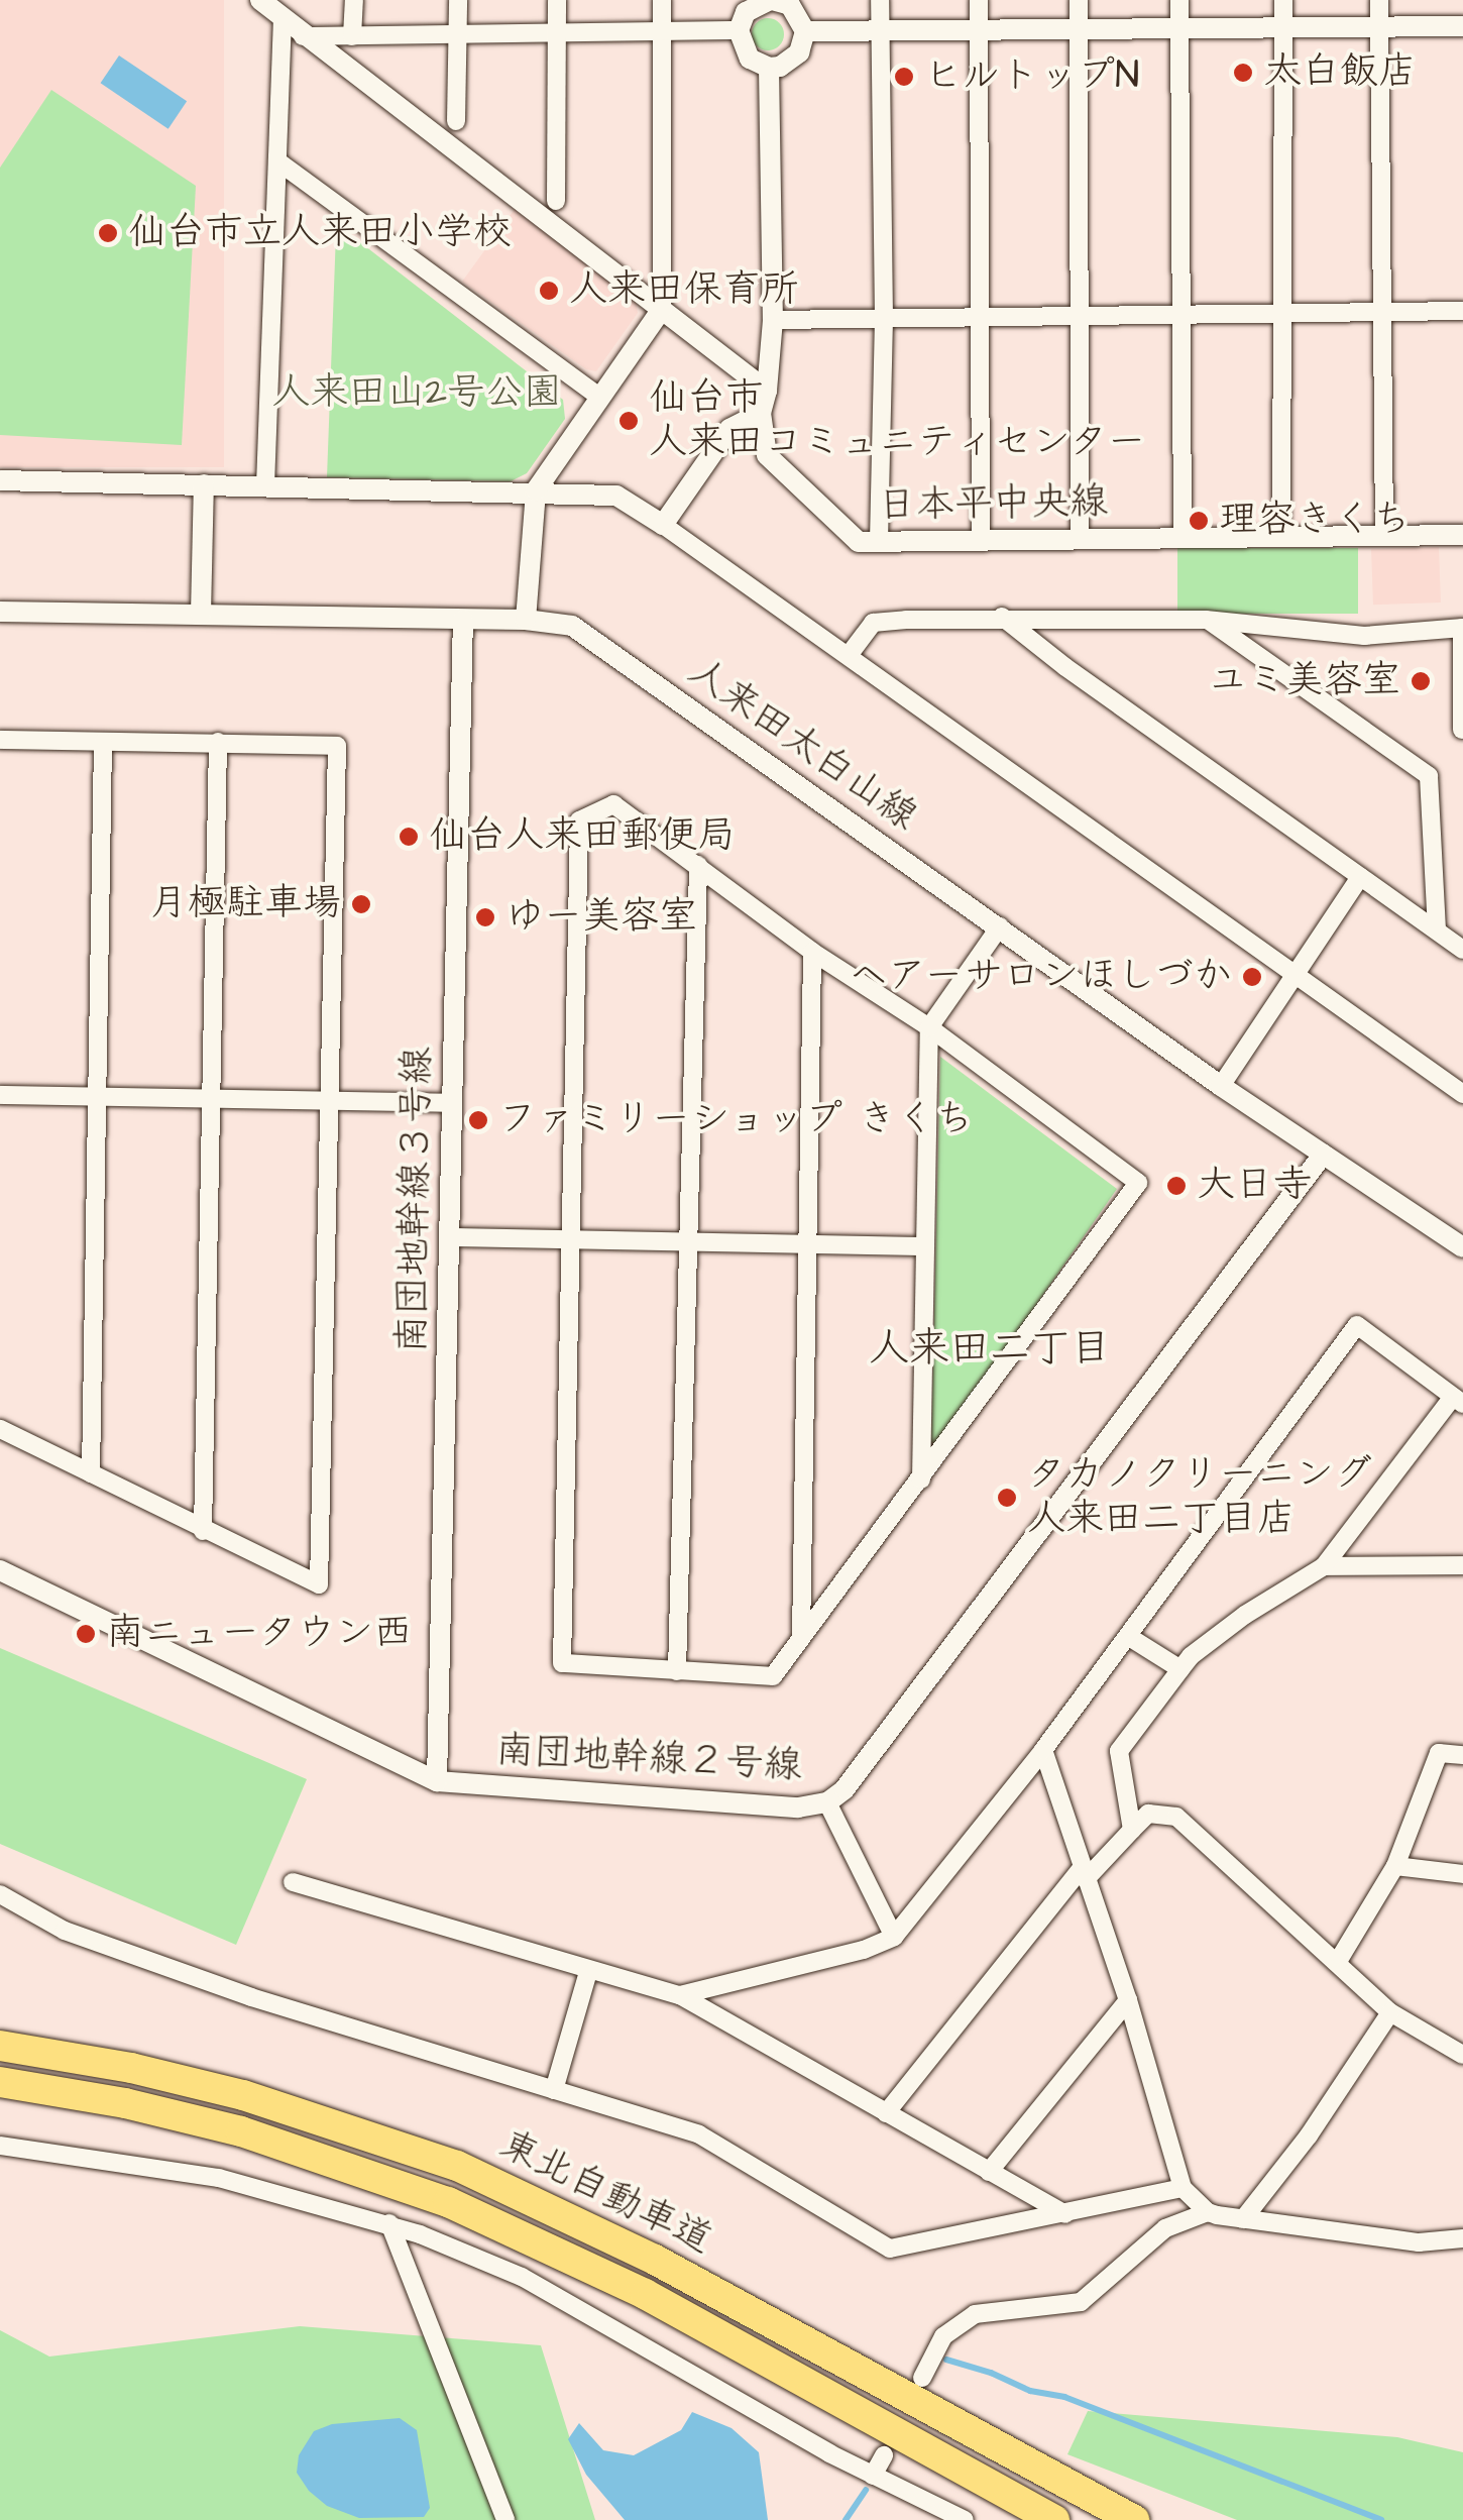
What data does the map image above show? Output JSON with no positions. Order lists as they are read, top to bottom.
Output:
{
  "streets": {
    "highway": ["東北自動車道"],
    "street": [
      "日本平中央線",
      "人来田太白山線",
      "南団地幹線３号線",
      "南団地幹線２号線"
    ]
  },
  "crossings": [
    ["人来田太白山線", "南団地幹線３号線"],
    ["人来田太白山線", "南団地幹線２号線"],
    ["南団地幹線３号線", "南団地幹線２号線"]
  ],
  "districts": ["人来田二丁目"],
  "parks": ["人来田山2号公園"],
  "places": [
    "太白飯店",
    "ヒルトップN",
    "仙台市立人来田小学校",
    "人来田保育所",
    "仙台市 人来田コミュニティセンター",
    "理容きくち",
    "ユミ美容室",
    "仙台人来田郵便局",
    "月極駐車場",
    "ゆー美容室",
    "ヘアーサロンほしづか",
    "ファミリーショップ きくち",
    "大日寺",
    "タカノクリーニング 人来田二丁目店",
    "南ニュータウン西"
  ]
}
